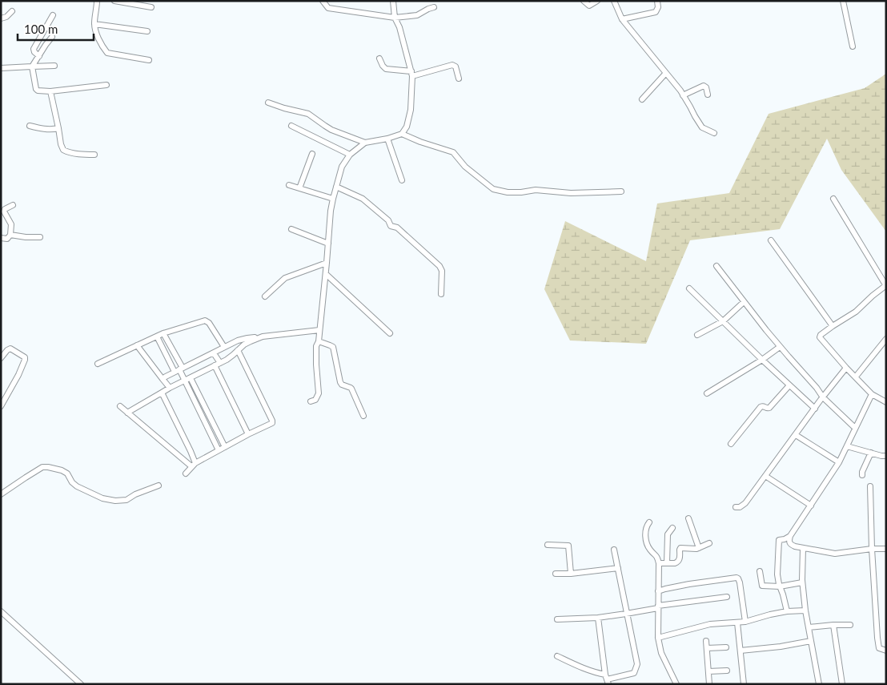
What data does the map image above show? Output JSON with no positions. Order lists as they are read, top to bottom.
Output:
{
  "scale_bar": "100 m"
}
